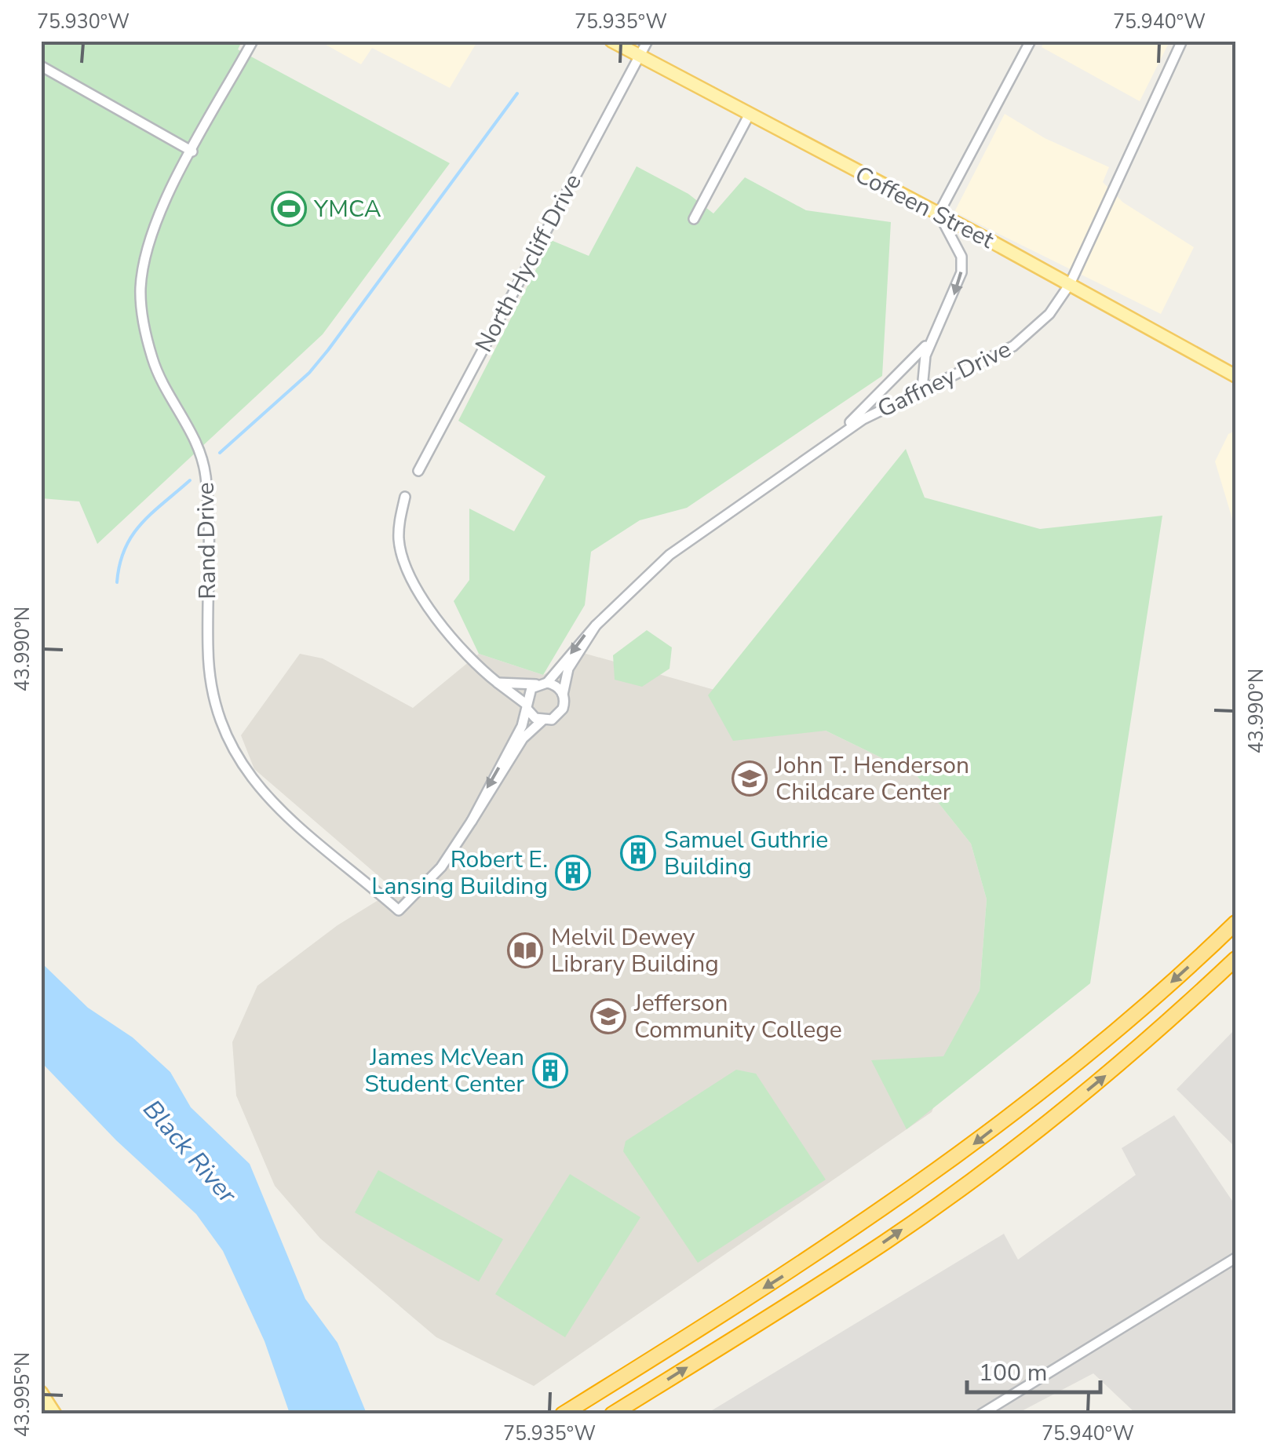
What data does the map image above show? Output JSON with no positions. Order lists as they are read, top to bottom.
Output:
{
  "streets": {
    "main road": ["Coffeen Street"],
    "street": ["North Hycliff Drive", "Gaffney Drive", "Rand Drive"]
  },
  "crossings": [
    ["Coffeen Street", "North Hycliff Drive"],
    ["Coffeen Street", "Gaffney Drive"]
  ],
  "water": ["Black River"],
  "places": {
    "sports": ["YMCA"],
    "school or university": ["John T. Henderson Childcare Center", "Jefferson Community College"],
    "building": ["Samuel Guthrie Building", "Robert E. Lansing Building", "James McVean Student Center"],
    "library": ["Melvil Dewey Library Building"]
  },
  "scale_bar": "100 m",
  "coordinates": [
    "75.930°W",
    "75.935°W",
    "75.940°W",
    "43.990°N",
    "43.995°N"
  ]
}
